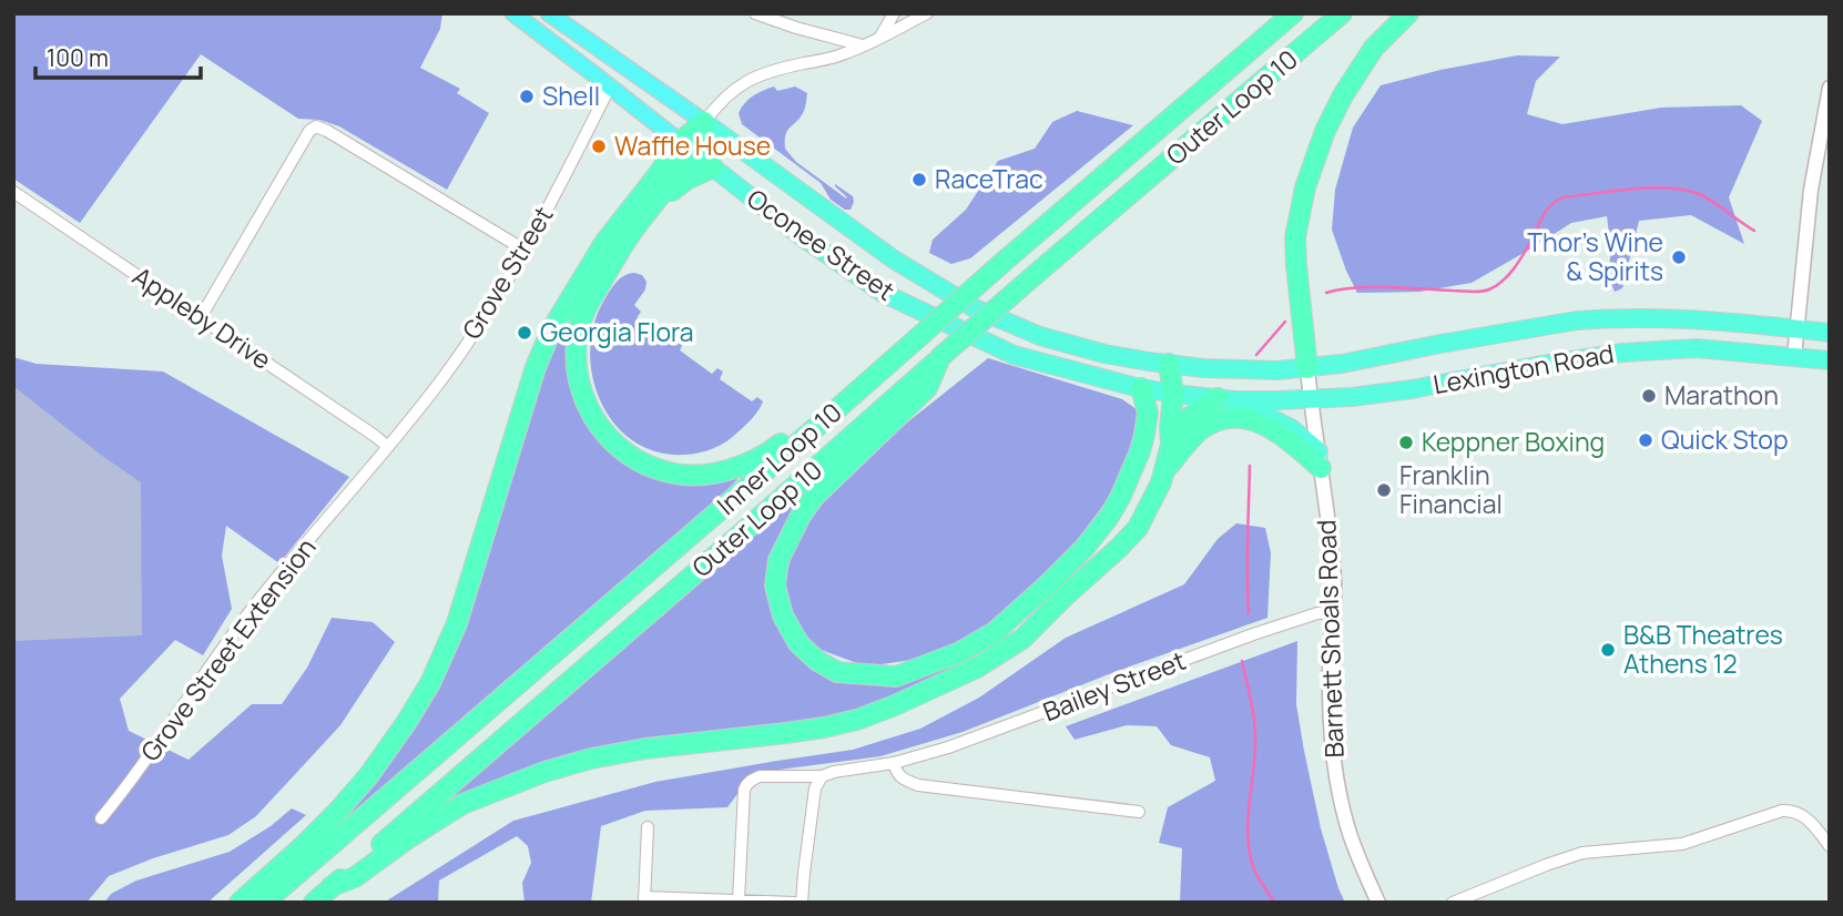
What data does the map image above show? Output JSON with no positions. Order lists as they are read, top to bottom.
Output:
{
  "streets": {
    "highway": [
      "Outer Loop 10",
      "Oconee Street",
      "Lexington Road",
      "Inner Loop 10"
    ],
    "main road": ["Barnett Shoals Road"],
    "street": [
      "Grove Street",
      "Appleby Drive",
      "Grove Street Extension",
      "Bailey Street"
    ]
  },
  "crossings": [
    ["Oconee Street", "Grove Street"],
    ["Oconee Street", "Lexington Road"],
    ["Grove Street", "Appleby Drive"],
    ["Grove Street", "Grove Street Extension"],
    ["Appleby Drive", "Grove Street Extension"],
    ["Lexington Road", "Barnett Shoals Road"],
    ["Barnett Shoals Road", "Bailey Street"]
  ],
  "places": [
    "Shell",
    "Waffle House",
    "RaceTrac",
    "Thor's Wine & Spirits",
    "Georgia Flora",
    "Marathon",
    "Quick Stop",
    "Keppner Boxing",
    "Franklin Financial",
    "B&B Theatres Athens 12"
  ],
  "scale_bar": "100 m"
}
